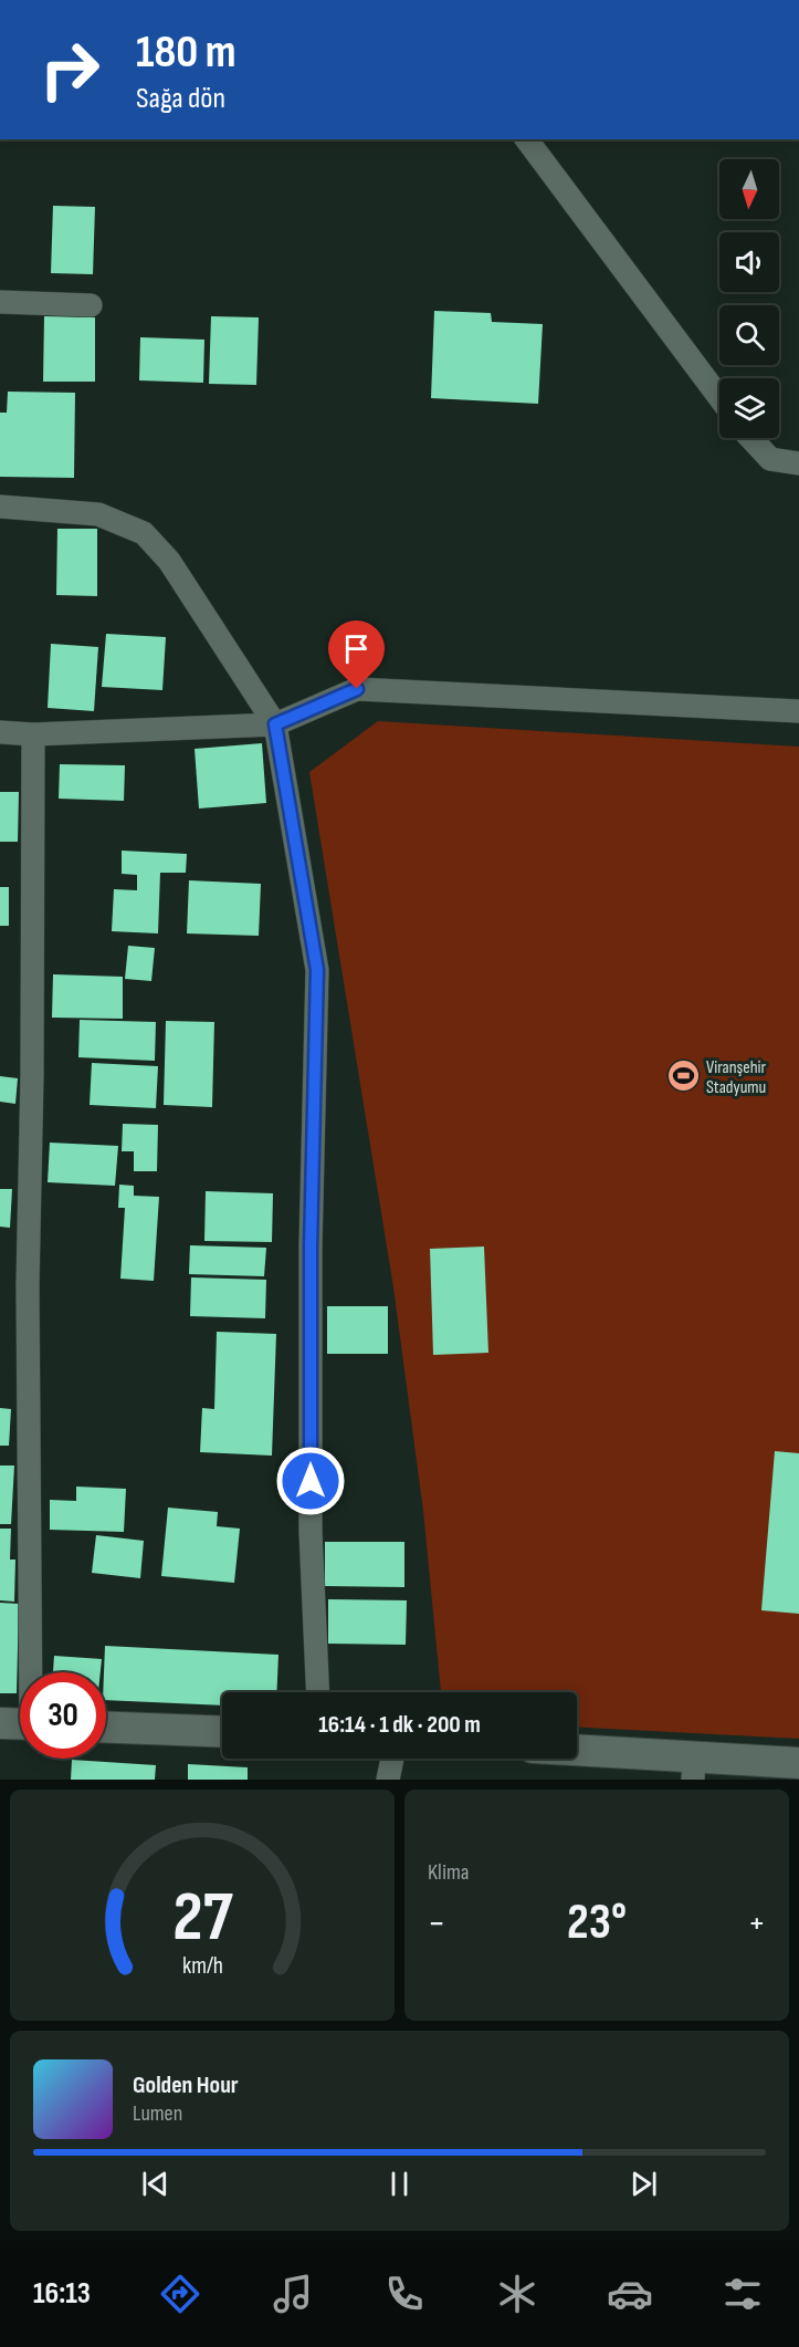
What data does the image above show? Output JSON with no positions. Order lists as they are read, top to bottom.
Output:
{
  "places": {
    "sports": ["Viranşehir Stadyumu"]
  },
  "north": "bottom",
  "page": {
    "turn": ["180 m", "Sağa dön"],
    "limit": "30",
    "trip": "16:14 · 1 dk · 200 m",
    "tile": "Klima",
    "heat": ["−", "23°", "+"],
    "song": ["Golden Hour", "Lumen"],
    "tabs": "16:13",
    "gauge": ["27", "km/h"]
  }
}
